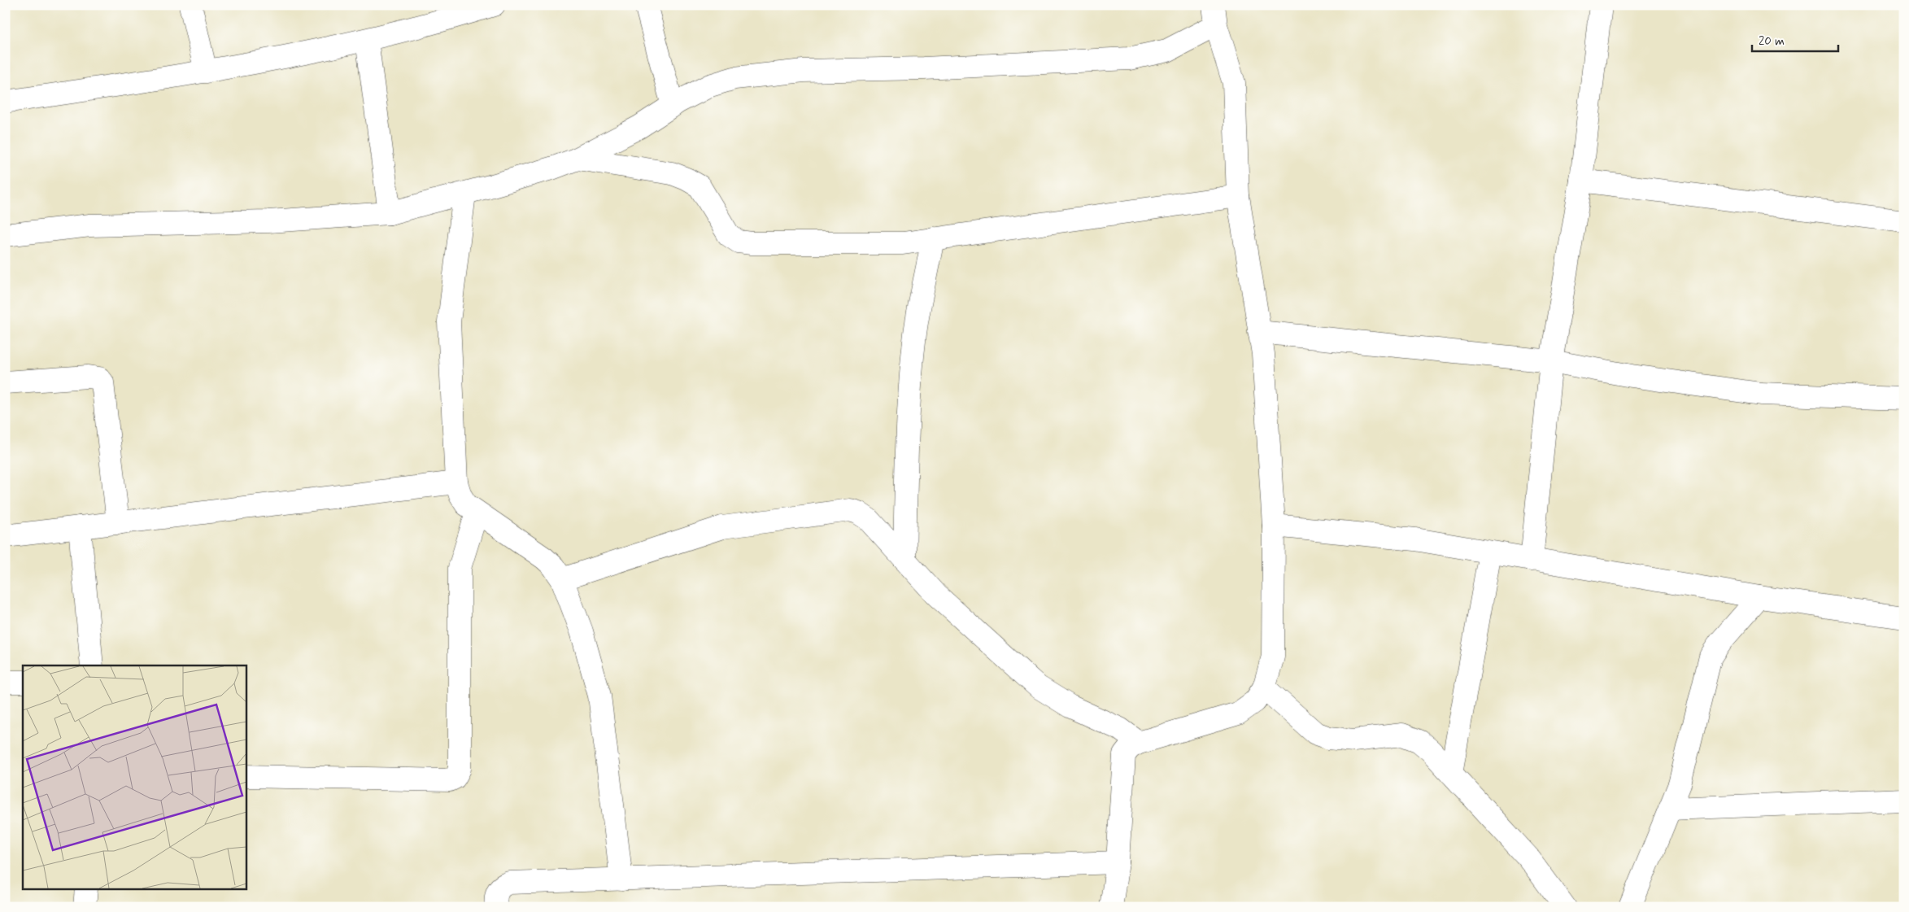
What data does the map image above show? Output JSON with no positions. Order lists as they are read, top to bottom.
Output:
{
  "scale_bar": "20 m"
}
